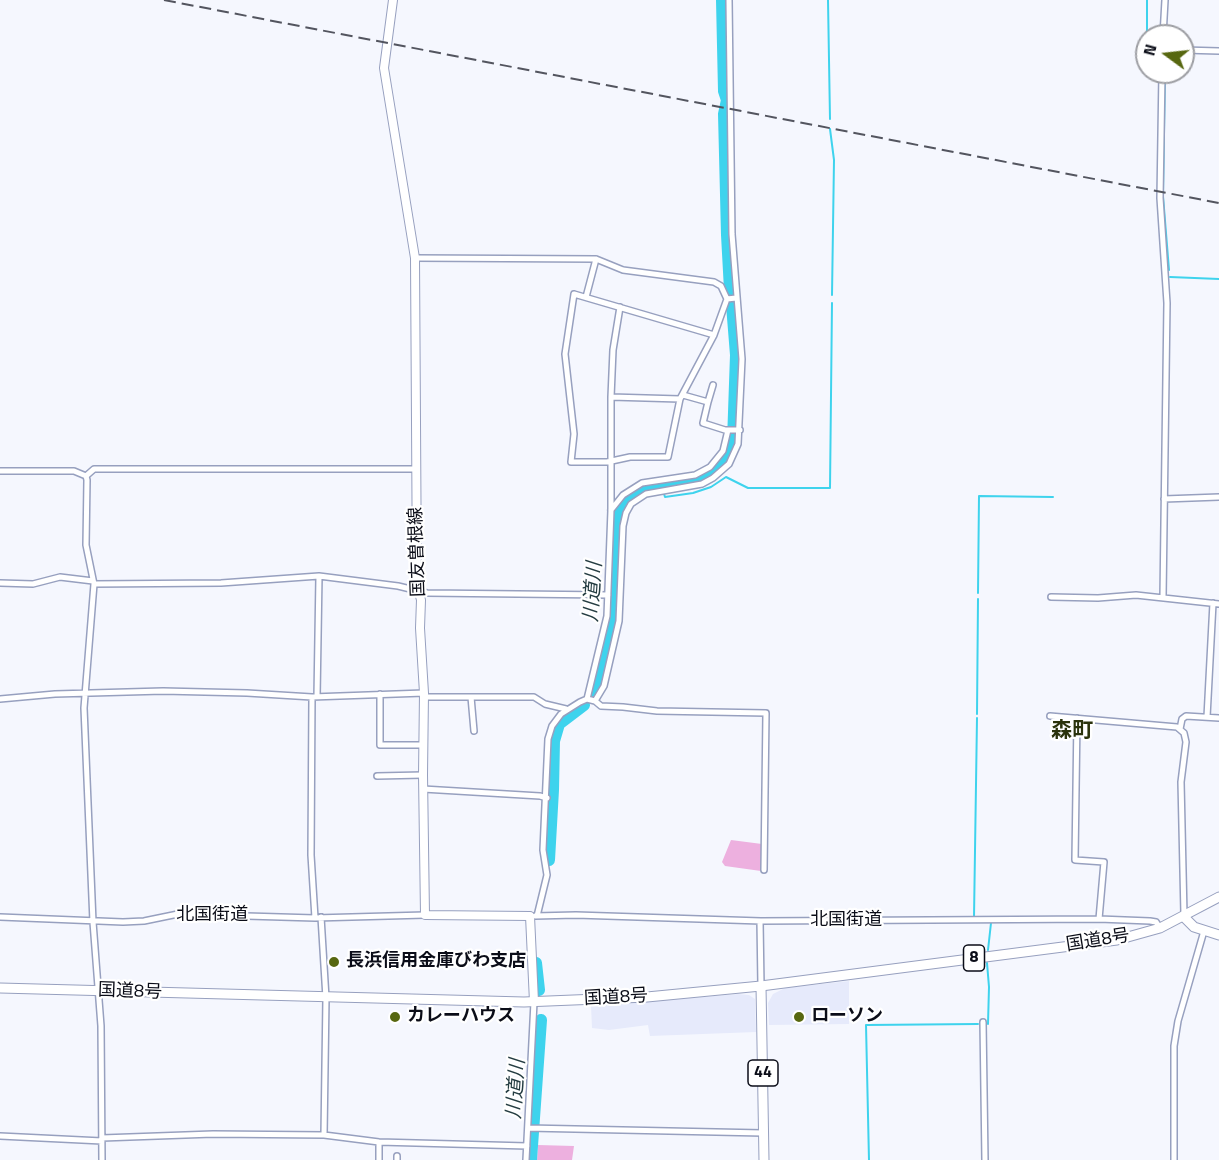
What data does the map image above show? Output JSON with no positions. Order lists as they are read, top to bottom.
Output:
{
  "streets": {
    "main road": [
      "国友曽根線",
      "国道8号",
      "8",
      "44"
    ],
    "street": ["北国街道"]
  },
  "crossings": [
    ["国友曽根線", "北国街道"],
    ["北国街道", "国道8号"],
    ["国道8号", "44"]
  ],
  "districts": ["森町"],
  "water": ["川道川"],
  "places": ["長浜信用金庫びわ支店", "カレーハウス", "ローソン"],
  "north": "left"
}
